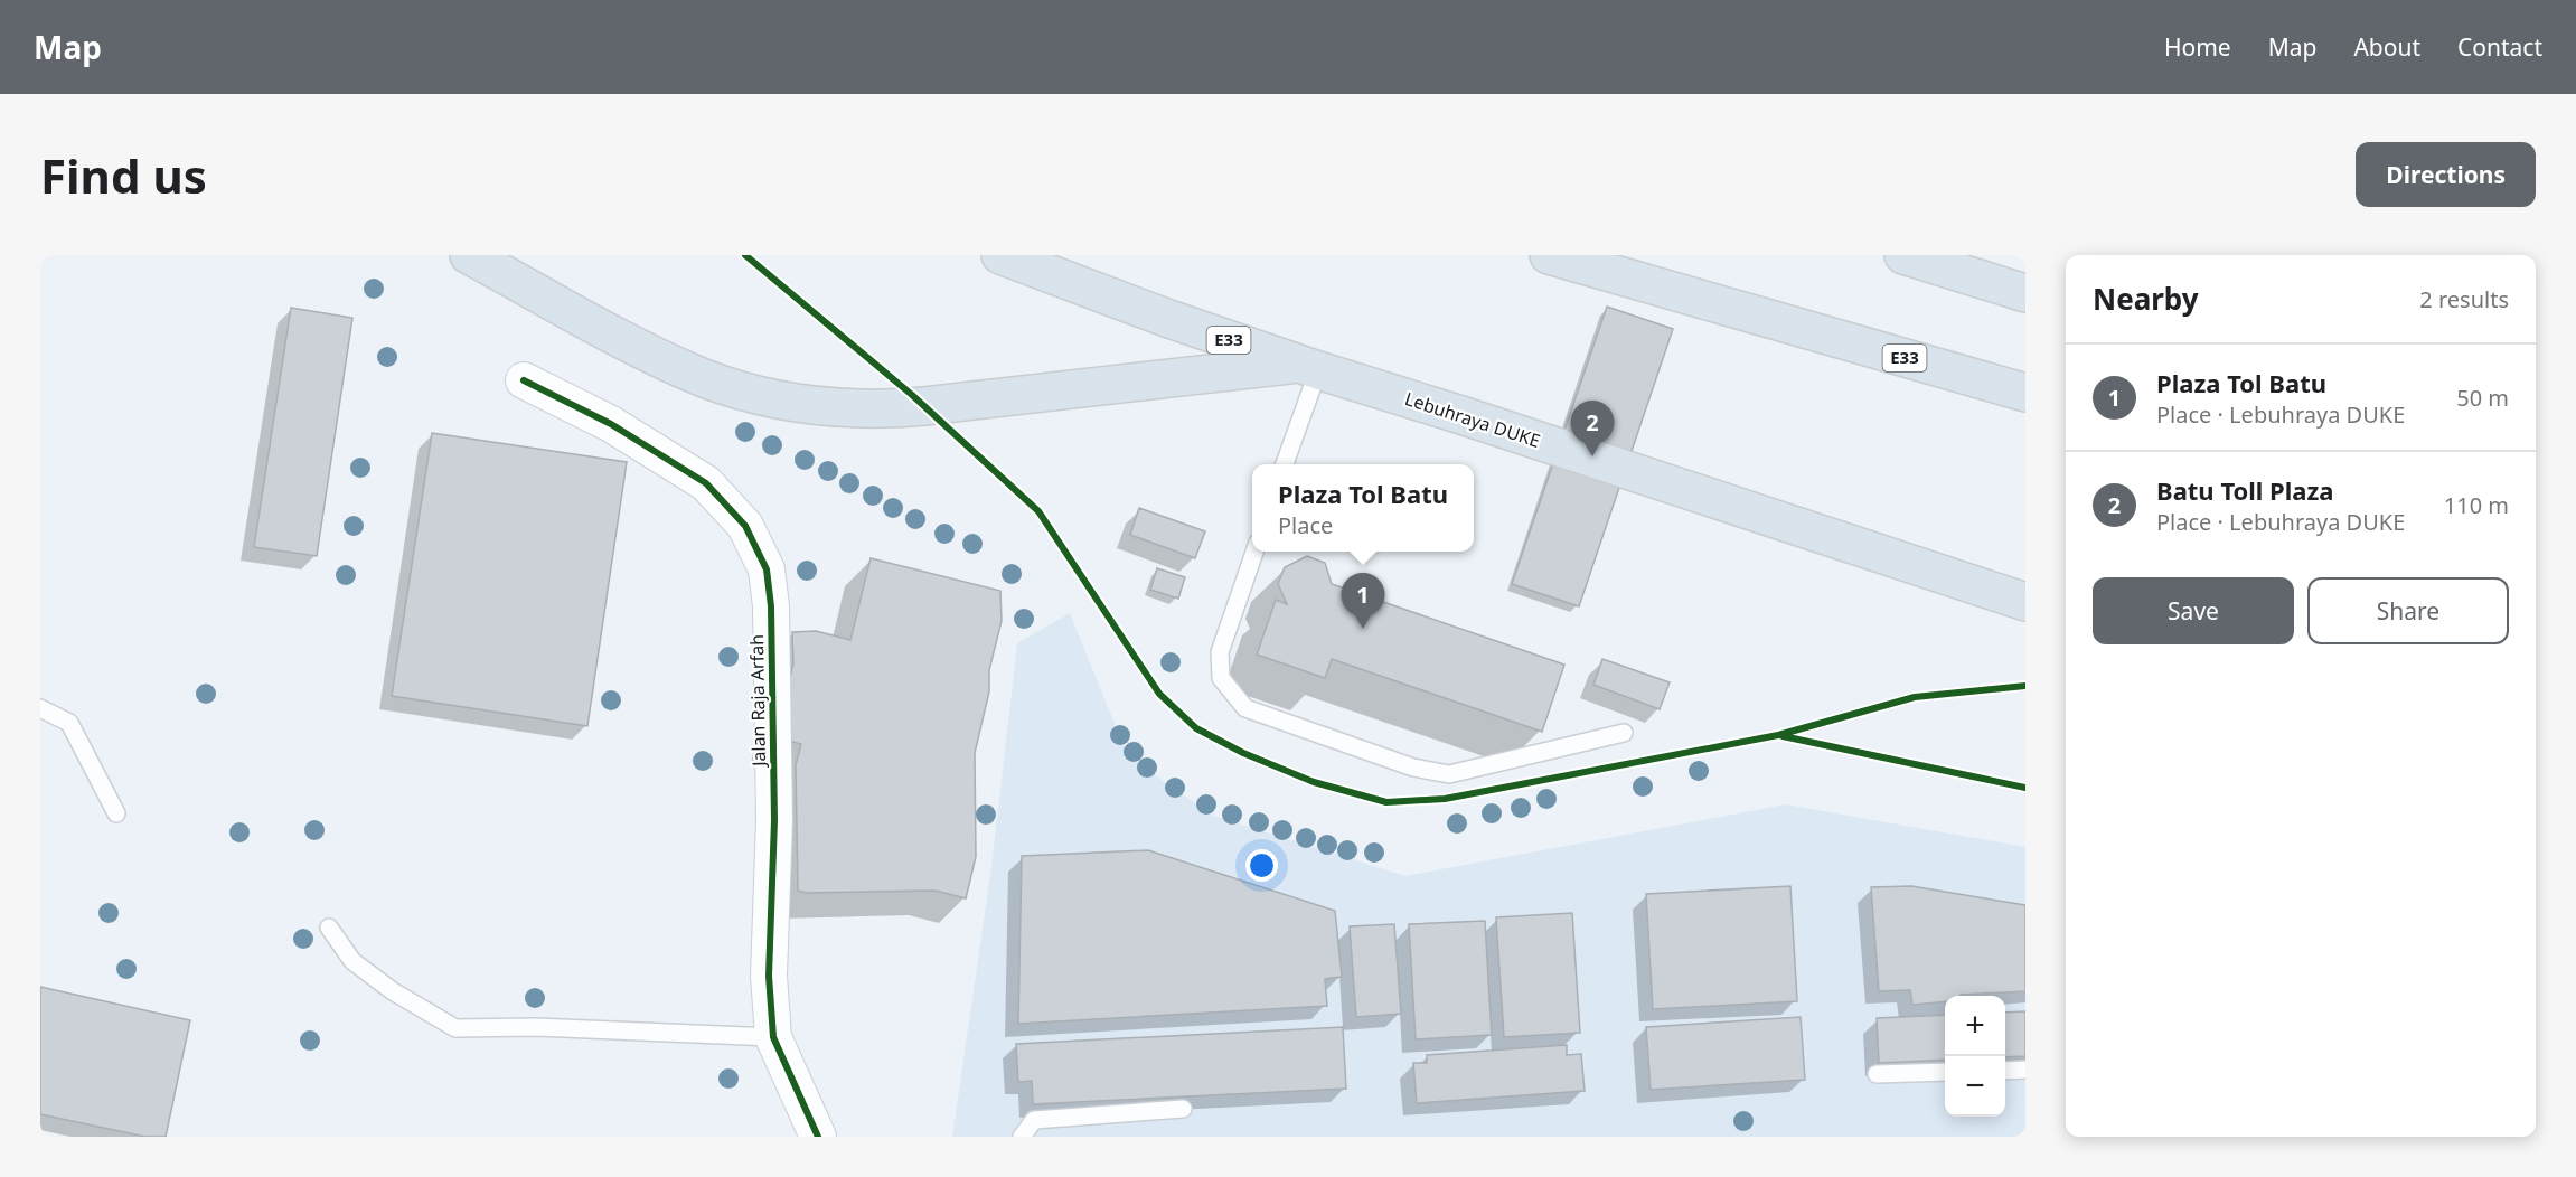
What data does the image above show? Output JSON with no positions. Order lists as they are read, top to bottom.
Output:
{
  "streets": {
    "highway": ["E33", "Lebuhraya DUKE"],
    "street": ["Jalan Raja Arfah"]
  },
  "page": {
    "header": "Map",
    "nav": [
      "Home",
      "Map",
      "About",
      "Contact"
    ],
    "buttons": [
      "Directions",
      ["Save", "Share"]
    ],
    "title": "Find us",
    "heading": ["Nearby", "2 results"],
    "list": [
      {
        "mark": "1",
        "name": "Plaza Tol Batu",
        "note": "Place · Lebuhraya DUKE",
        "value": "50 m"
      },
      {
        "mark": "2",
        "name": "Batu Toll Plaza",
        "note": "Place · Lebuhraya DUKE",
        "value": "110 m"
      }
    ],
    "pins": ["2", "1"],
    "popup": ["Plaza Tol Batu", "Place"],
    "map_buttons": ["+", "−"]
  }
}
